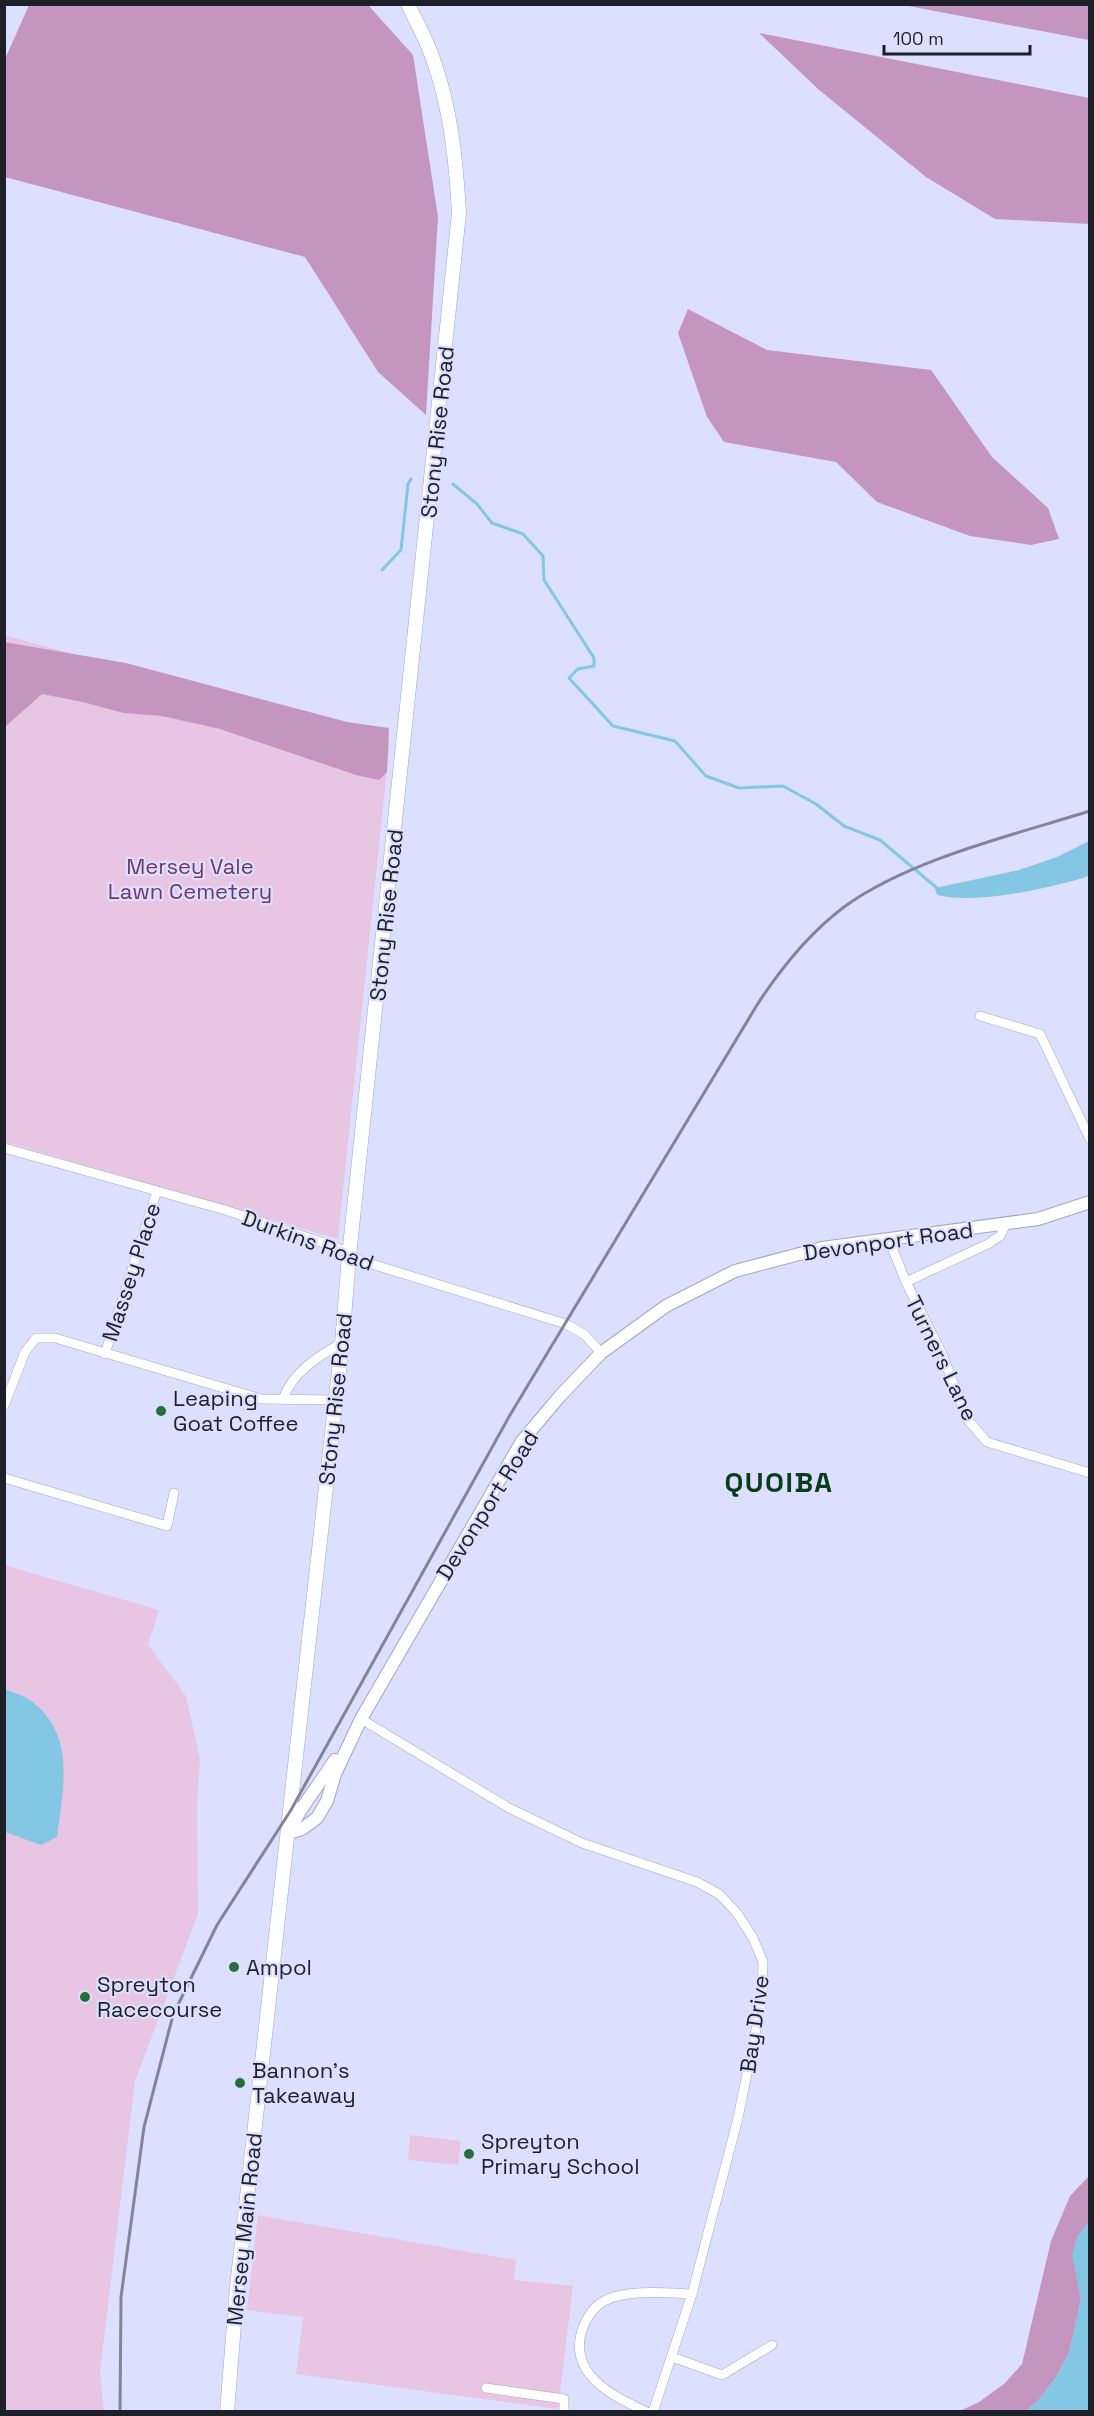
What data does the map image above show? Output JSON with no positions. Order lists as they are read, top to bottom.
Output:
{
  "streets": {
    "main road": ["Stony Rise Road", "Devonport Road", "Mersey Main Road"],
    "street": [
      "Durkins Road",
      "Massey Place",
      "Turners Lane",
      "Bay Drive"
    ]
  },
  "crossings": [
    ["Stony Rise Road", "Durkins Road"],
    ["Stony Rise Road", "Devonport Road"],
    ["Stony Rise Road", "Mersey Main Road"],
    ["Durkins Road", "Devonport Road"],
    ["Durkins Road", "Massey Place"],
    ["Devonport Road", "Turners Lane"],
    ["Devonport Road", "Bay Drive"],
    ["Devonport Road", "Mersey Main Road"]
  ],
  "districts": ["QUOIBA"],
  "parks": ["Mersey Vale Lawn Cemetery"],
  "places": [
    "Leaping Goat Coffee",
    "Ampol",
    "Spreyton Racecourse",
    "Bannon's Takeaway",
    "Spreyton Primary School"
  ],
  "scale_bar": "100 m"
}
